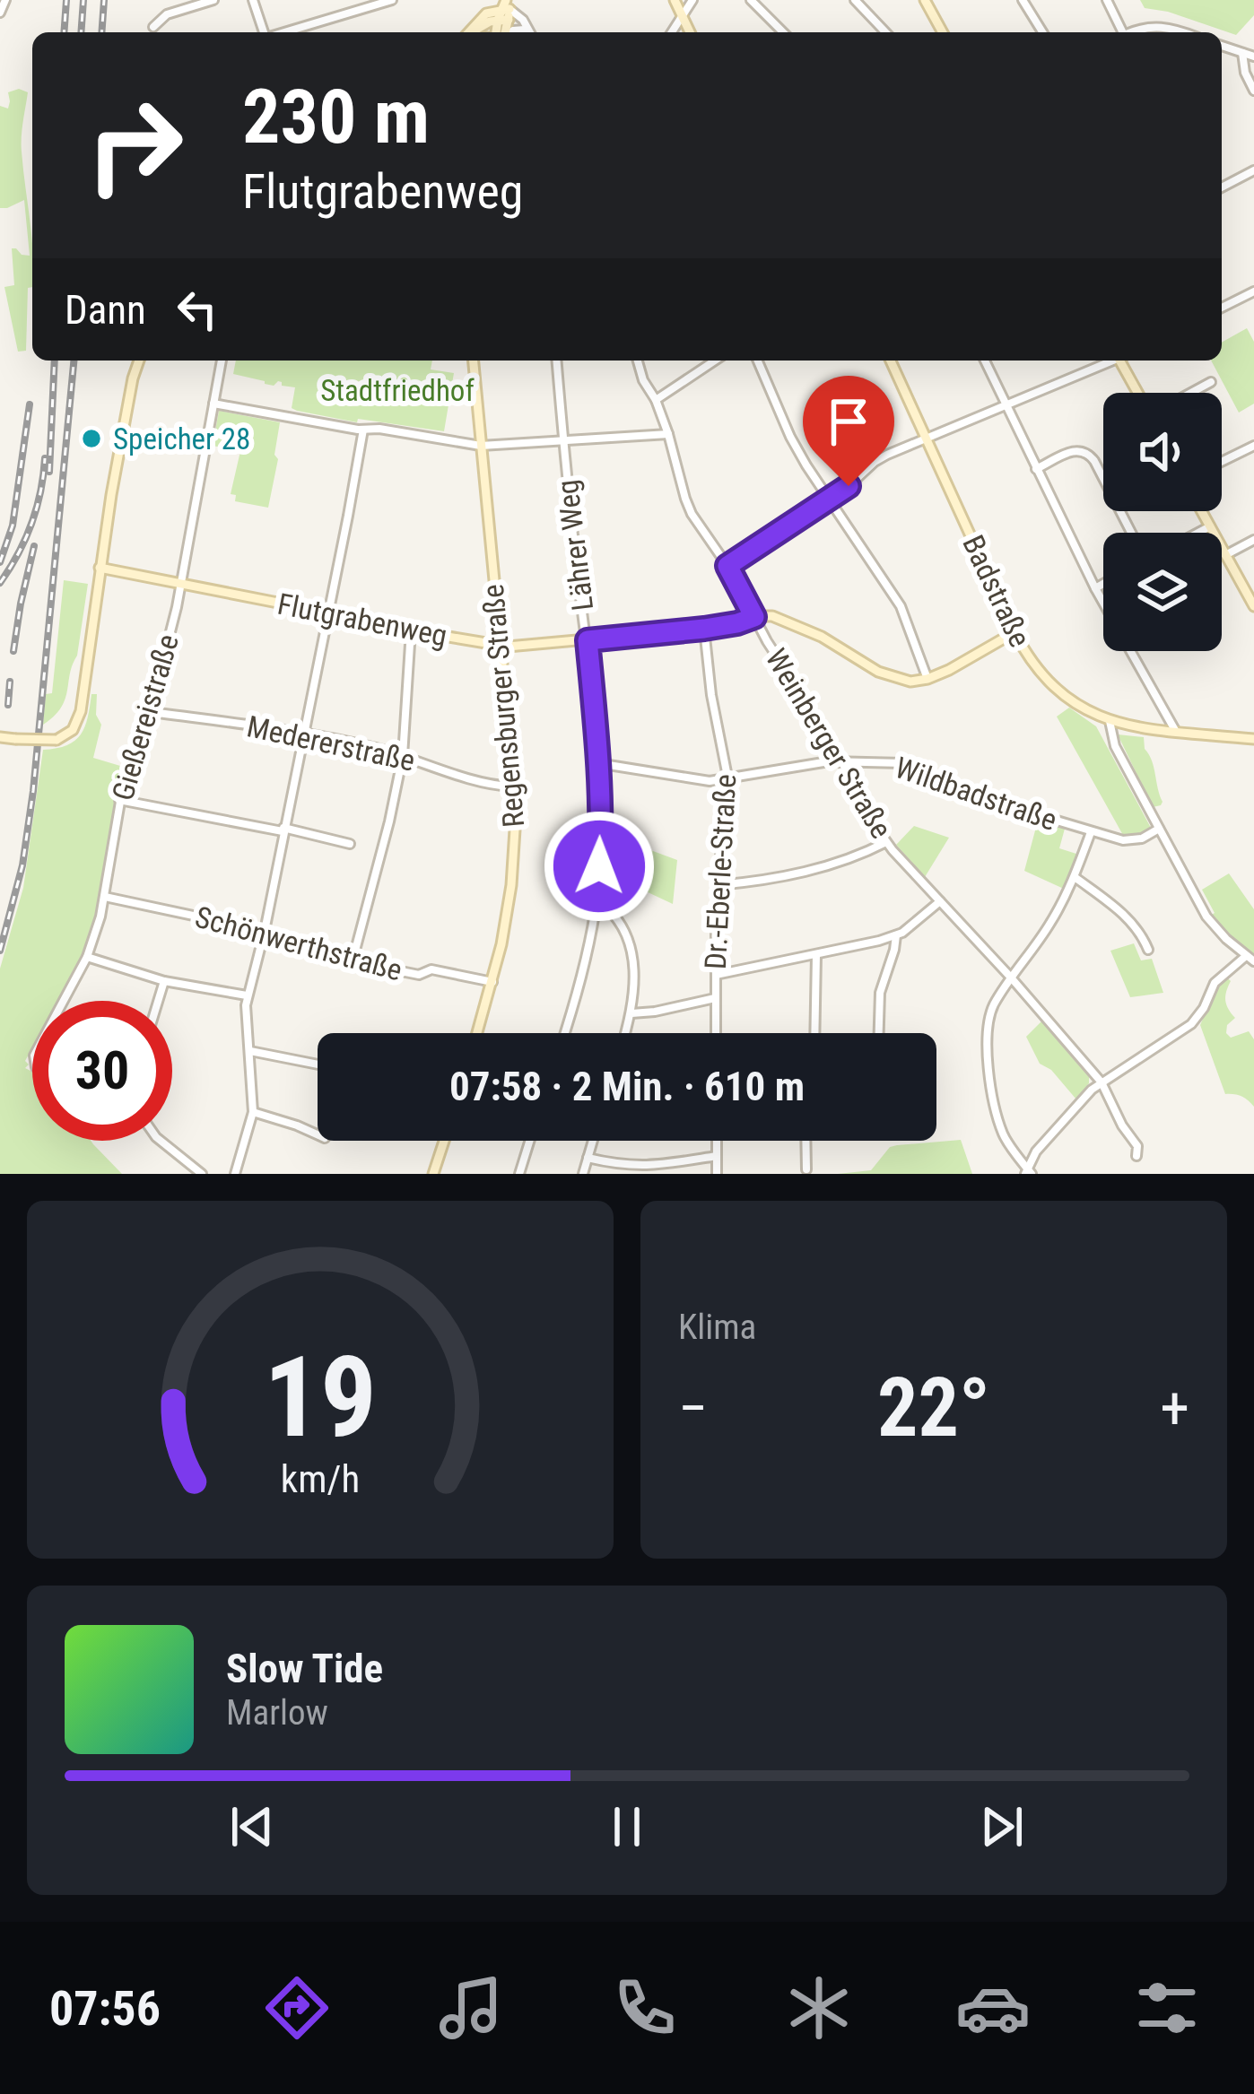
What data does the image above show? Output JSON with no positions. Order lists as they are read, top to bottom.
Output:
{
  "streets": {
    "street": [
      "Lährer Weg",
      "Badstraße",
      "Flutgrabenweg",
      "Regensburger Straße",
      "Gießereistraße",
      "Medererstraße",
      "Weinberger Straße",
      "Wildbadstraße",
      "Dr.-Eberle-Straße",
      "Schönwerthstraße"
    ]
  },
  "crossings": [
    ["Lährer Weg", "Flutgrabenweg"],
    ["Lährer Weg", "Wildbadstraße"],
    ["Flutgrabenweg", "Regensburger Straße"],
    ["Flutgrabenweg", "Gießereistraße"],
    ["Flutgrabenweg", "Weinberger Straße"],
    ["Flutgrabenweg", "Dr.-Eberle-Straße"],
    ["Regensburger Straße", "Medererstraße"],
    ["Regensburger Straße", "Schönwerthstraße"],
    ["Gießereistraße", "Medererstraße"],
    ["Gießereistraße", "Schönwerthstraße"],
    ["Weinberger Straße", "Wildbadstraße"],
    ["Wildbadstraße", "Dr.-Eberle-Straße"]
  ],
  "parks": ["Stadtfriedhof"],
  "places": ["Speicher 28"],
  "page": {
    "turn": ["230 m", "Flutgrabenweg"],
    "then": "Dann",
    "limit": "30",
    "trip": "07:58 · 2 Min. · 610 m",
    "tile": "Klima",
    "heat": ["−", "22°", "+"],
    "song": ["Slow Tide", "Marlow"],
    "tabs": "07:56",
    "gauge": ["19", "km/h"]
  }
}
